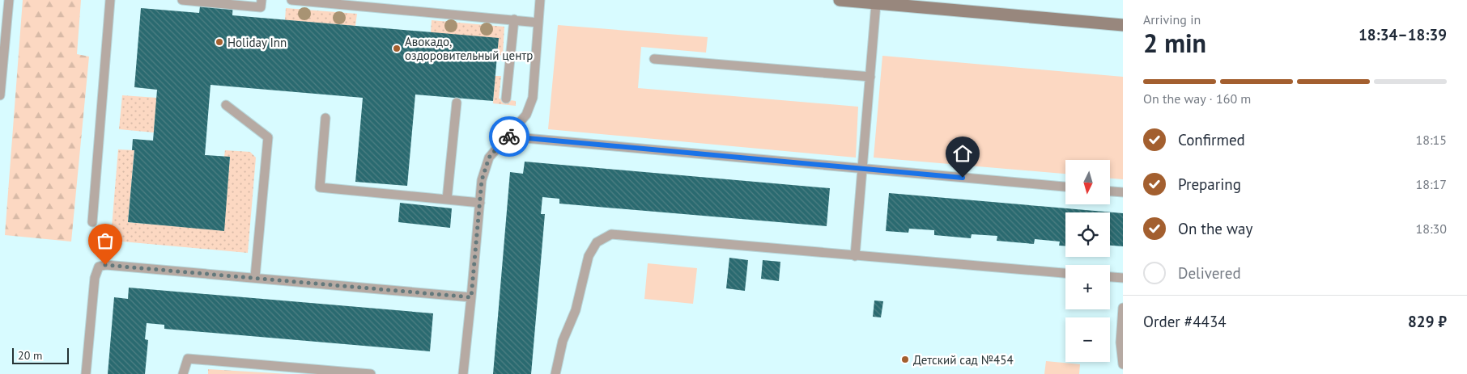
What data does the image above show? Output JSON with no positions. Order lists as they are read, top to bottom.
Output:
{
  "places": ["Holiday Inn", "Авокадо, оздоровительный центр", "Детский сад №454"],
  "scale_bar": "20 m",
  "north": "bottom",
  "page": {
    "heading": ["2 min", "Arriving in", "18:34–18:39"],
    "panel": ["Order #4434", "829 ₽"],
    "bar": "On the way · 160 m",
    "list": [
      ["Confirmed", "18:15"],
      ["Preparing", "18:17"],
      ["On the way", "18:30"],
      "Delivered"
    ],
    "map_buttons": ["+", "−"],
    "scale": "20 m"
  }
}
